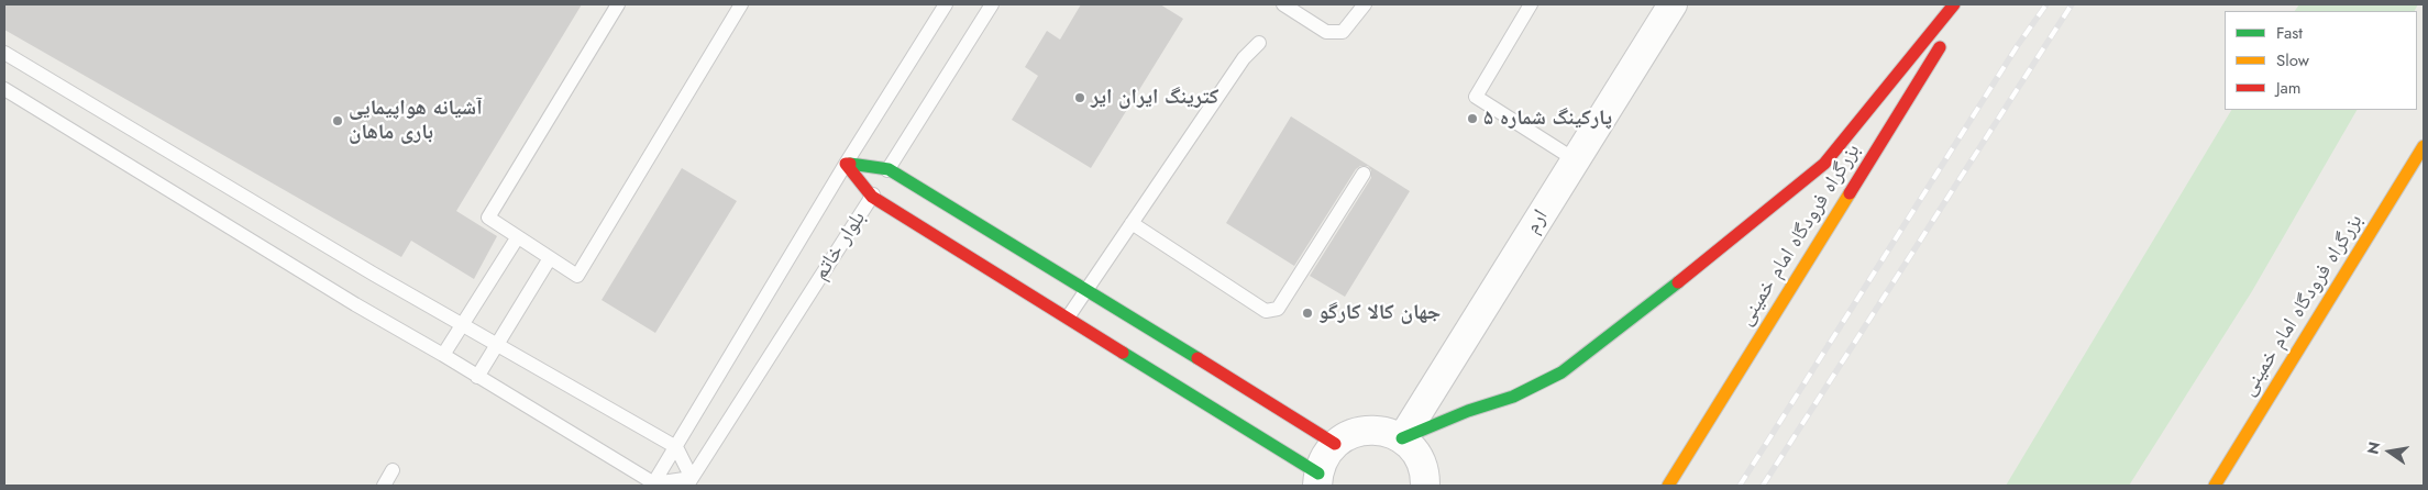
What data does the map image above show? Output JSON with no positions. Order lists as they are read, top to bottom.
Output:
{
  "streets": {
    "main road": ["بزرگراه فرودگاه امام خمینی"],
    "street": ["ارم"],
    "lane": ["بلوار خاتم"]
  },
  "places": [
    "کترینگ ایران ایر",
    "پارکینگ شماره ۵",
    "آشیانه هواپیمایی باری ماهان",
    "جهان کالا کارگو"
  ],
  "legend": ["Fast", "Slow", "Jam"],
  "north": "left"
}
